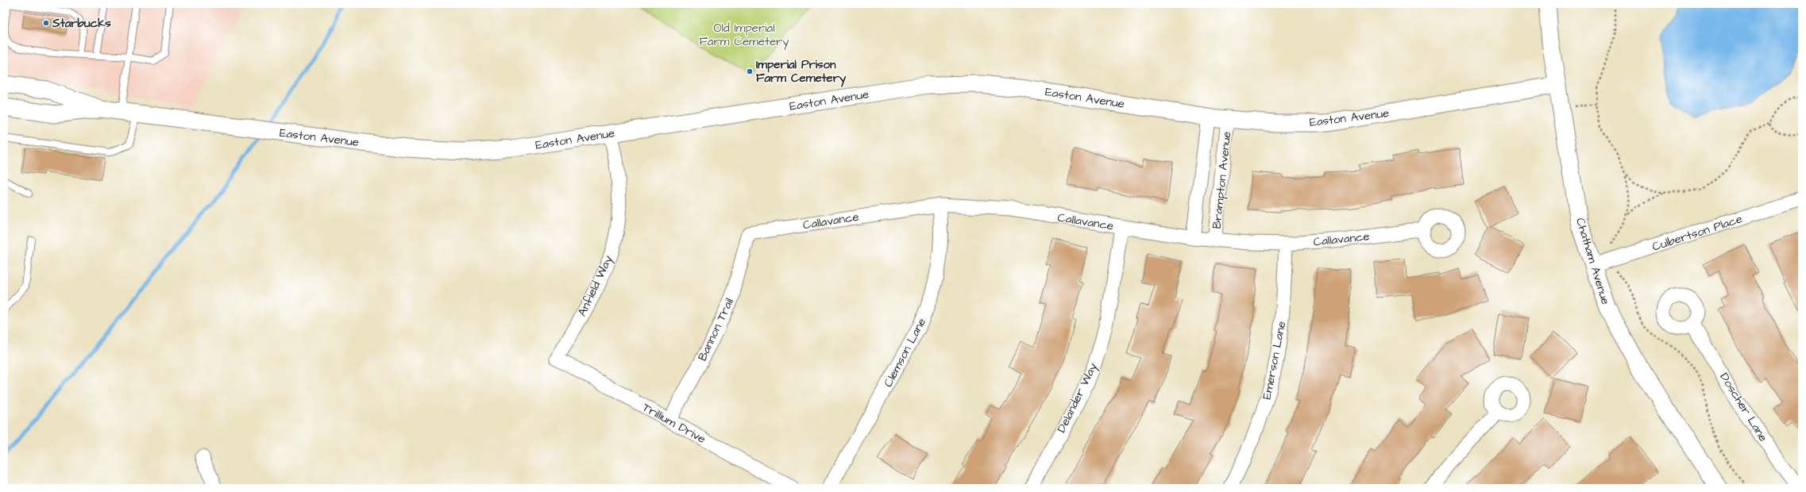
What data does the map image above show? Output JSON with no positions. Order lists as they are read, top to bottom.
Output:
{
  "streets": {
    "street": [
      "Easton Avenue",
      "Brampton Avenue",
      "Callavance",
      "Culbertson Place",
      "Chatham Avenue",
      "Anfield Way",
      "Bannon Trail",
      "Clemson Lane",
      "Emerson Lane",
      "Delander Way",
      "Doscher Lane",
      "Trillium Drive"
    ]
  },
  "crossings": [
    ["Easton Avenue", "Brampton Avenue"],
    ["Easton Avenue", "Chatham Avenue"],
    ["Easton Avenue", "Anfield Way"],
    ["Brampton Avenue", "Callavance"],
    ["Callavance", "Bannon Trail"],
    ["Callavance", "Clemson Lane"],
    ["Callavance", "Emerson Lane"],
    ["Callavance", "Delander Way"],
    ["Culbertson Place", "Chatham Avenue"],
    ["Anfield Way", "Trillium Drive"],
    ["Bannon Trail", "Trillium Drive"]
  ],
  "parks": ["Old Imperial Farm Cemetery"],
  "places": ["Starbucks", "Imperial Prison Farm Cemetery"]
}
